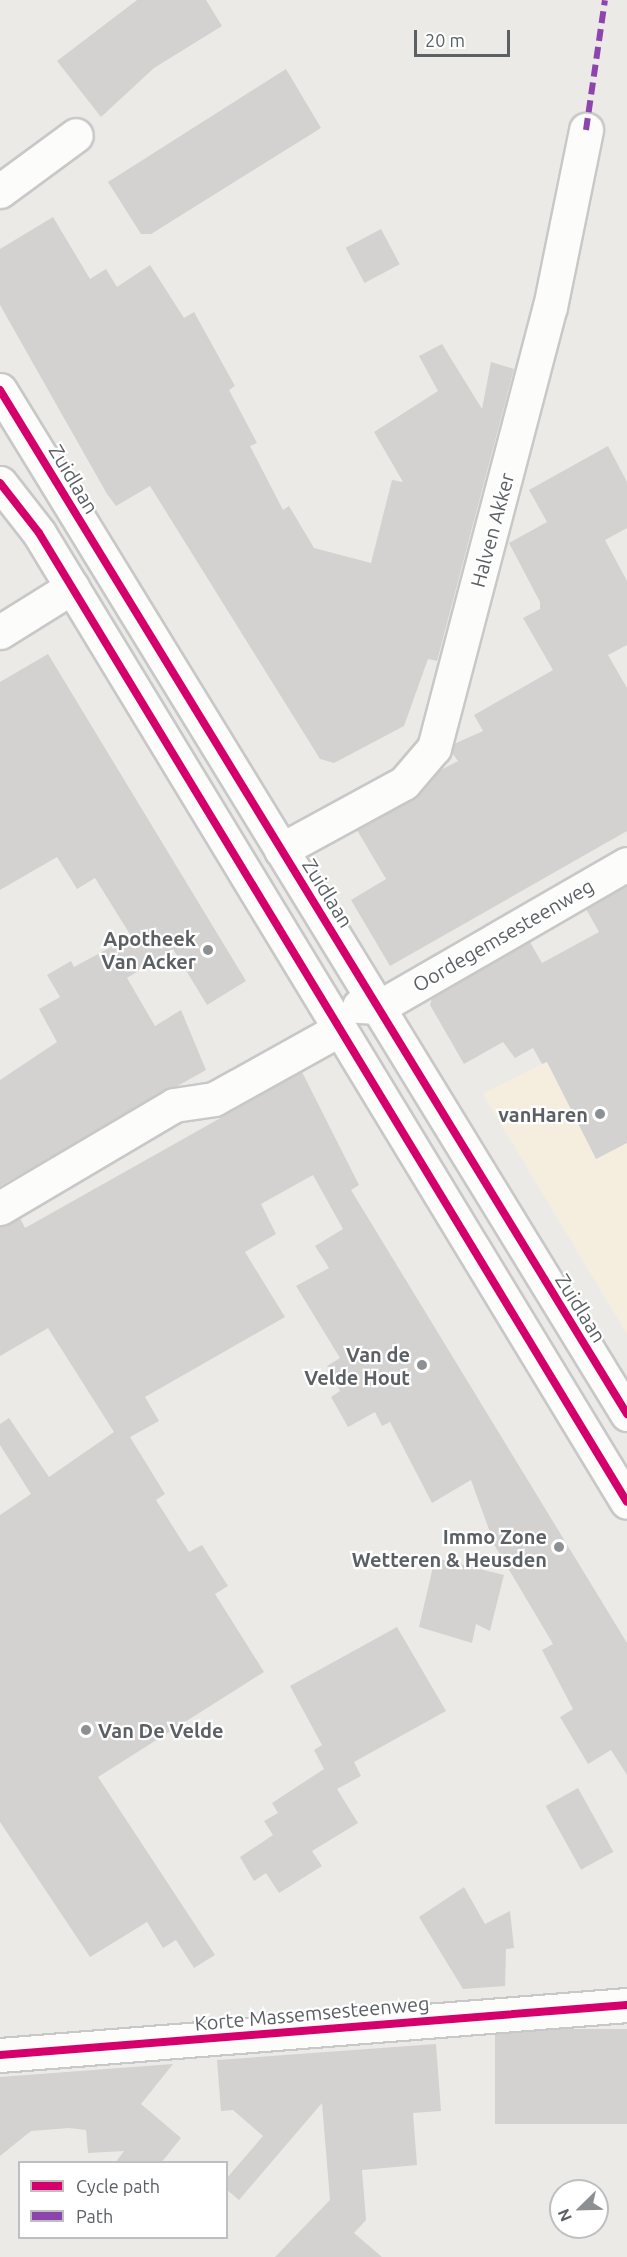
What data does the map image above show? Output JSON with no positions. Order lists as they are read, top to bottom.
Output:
{
  "streets": {
    "main road": [
      "Zuidlaan",
      "Halven Akker",
      "Oordegemsesteenweg",
      "Korte Massemsesteenweg"
    ]
  },
  "crossings": [
    ["Zuidlaan", "Halven Akker"],
    ["Zuidlaan", "Oordegemsesteenweg"]
  ],
  "places": [
    "Apotheek Van Acker",
    "vanHaren",
    "Van de Velde Hout",
    "Immo Zone Wetteren & Heusden",
    "Van De Velde"
  ],
  "legend": ["Cycle path", "Path"],
  "scale_bar": "20 m",
  "north": "bottom left"
}
